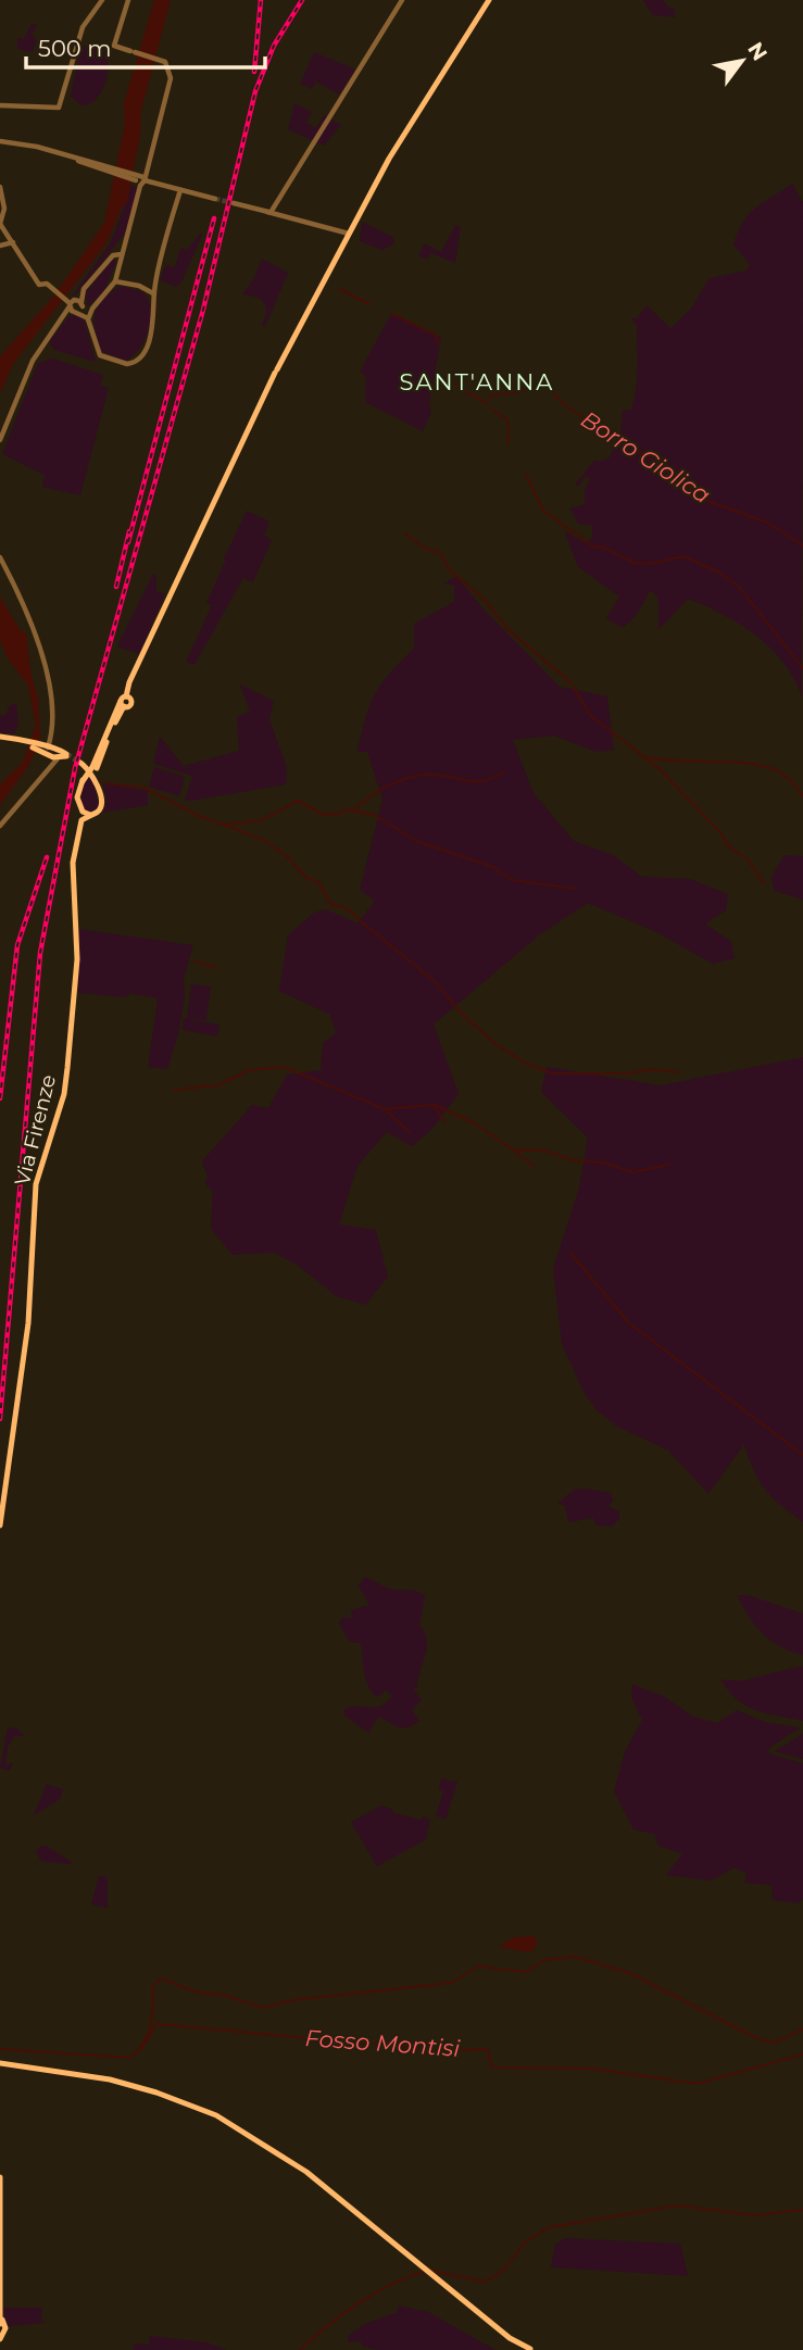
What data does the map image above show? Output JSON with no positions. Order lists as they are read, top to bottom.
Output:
{
  "streets": {
    "main road": ["Via Firenze"]
  },
  "districts": ["SANT'ANNA"],
  "water": ["Borro Giolica", "Fosso Montisi"],
  "scale_bar": "500 m",
  "north": "top right"
}
